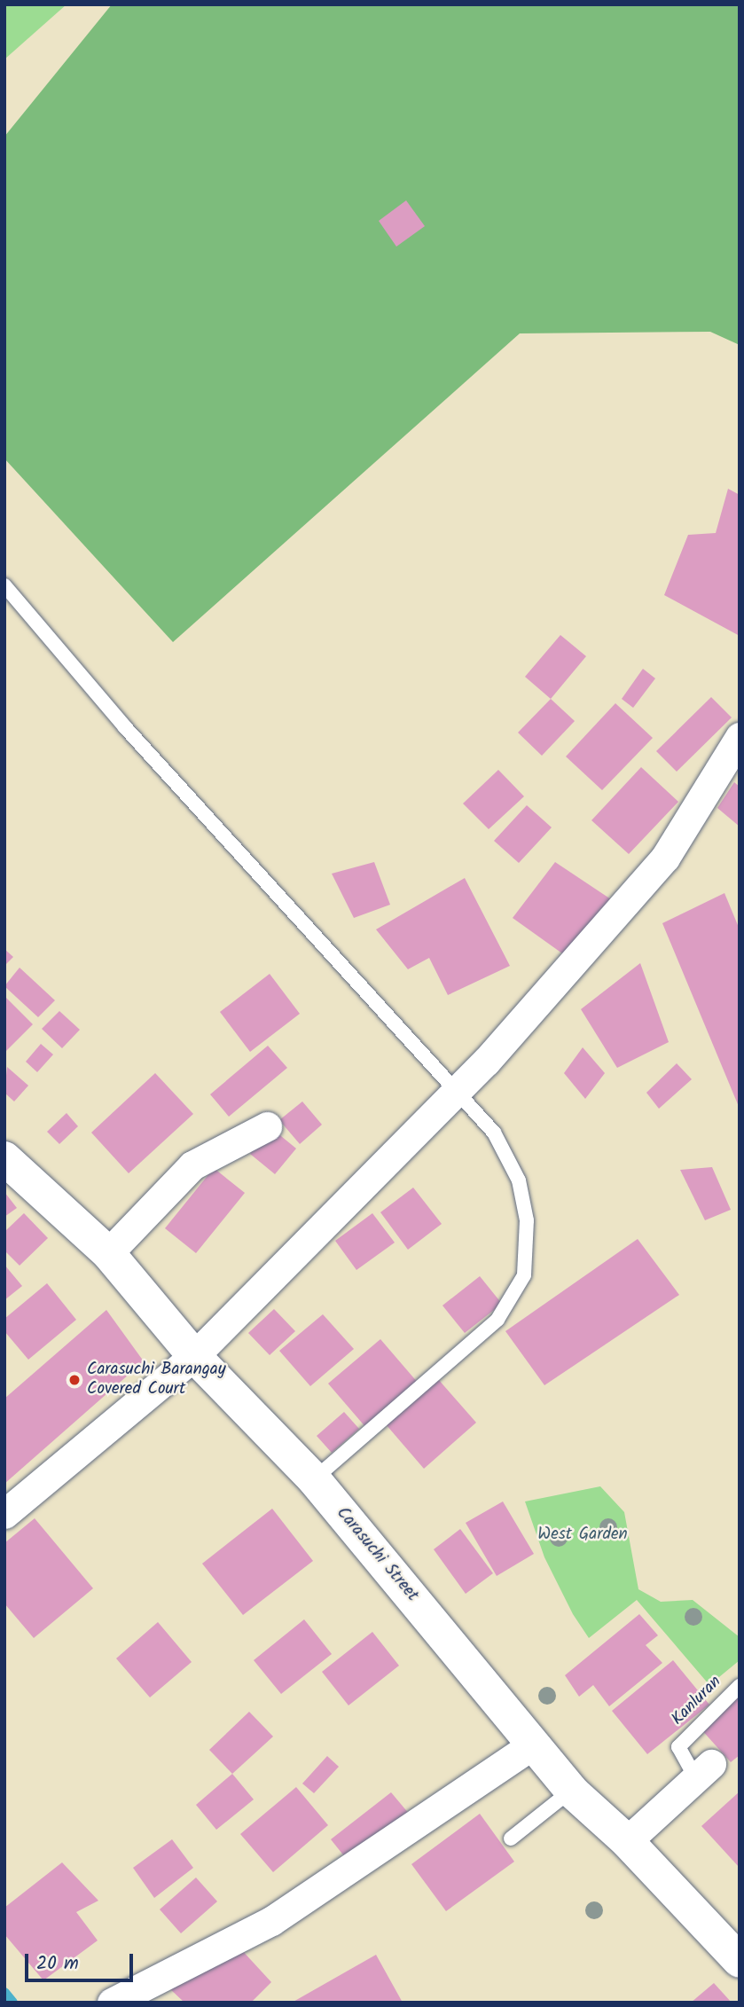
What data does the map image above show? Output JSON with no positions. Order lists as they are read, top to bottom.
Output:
{
  "streets": {
    "street": ["Carasuchi Street"],
    "lane": ["Kanluran"]
  },
  "parks": ["West Garden"],
  "places": ["Carasuchi Barangay Covered Court"],
  "scale_bar": "20 m"
}
